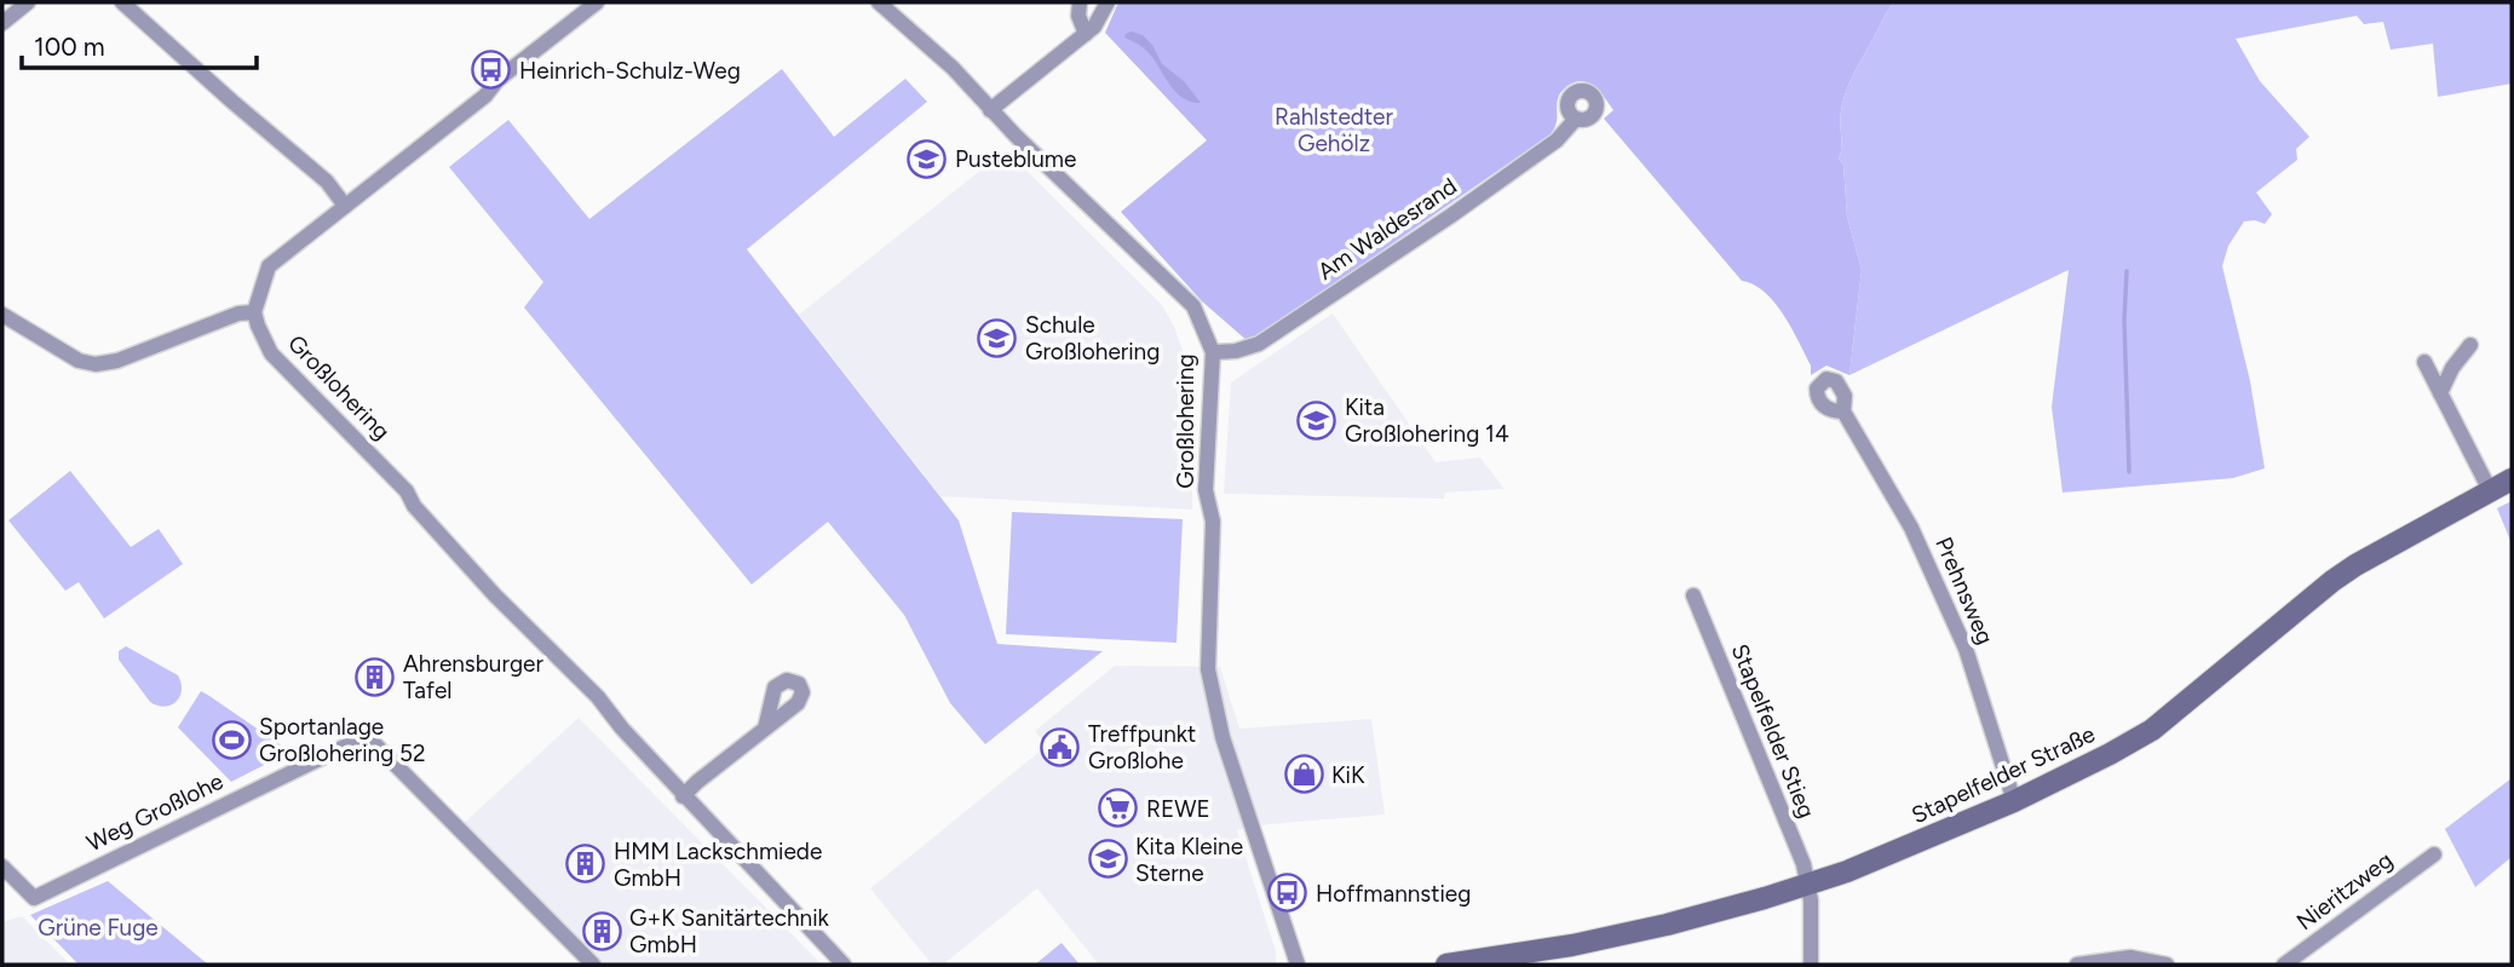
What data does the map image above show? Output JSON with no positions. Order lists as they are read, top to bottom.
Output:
{
  "streets": {
    "street": [
      "Am Waldesrand",
      "Großlohering",
      "Prehnsweg",
      "Stapelfelder Stieg",
      "Stapelfelder Straße",
      "Weg Großlohe",
      "Nieritzweg"
    ]
  },
  "crossings": [
    ["Am Waldesrand", "Großlohering"],
    ["Prehnsweg", "Stapelfelder Straße"],
    ["Stapelfelder Stieg", "Stapelfelder Straße"]
  ],
  "parks": ["Rahlstedter Gehölz", "Grüne Fuge"],
  "places": {
    "bus stop": ["Heinrich-Schulz-Weg", "Hoffmannstieg"],
    "school or university": [
      "Pusteblume",
      "Schule Großlohering",
      "Kita Großlohering 14",
      "Kita Kleine Sterne"
    ],
    "building": ["Ahrensburger Tafel", "HMM Lackschmiede GmbH", "G+K Sanitärtechnik GmbH"],
    "sports": ["Sportanlage Großlohering 52"],
    "public building": ["Treffpunkt Großlohe"],
    "shop": ["KiK"],
    "supermarket": ["REWE"]
  },
  "scale_bar": "100 m"
}
